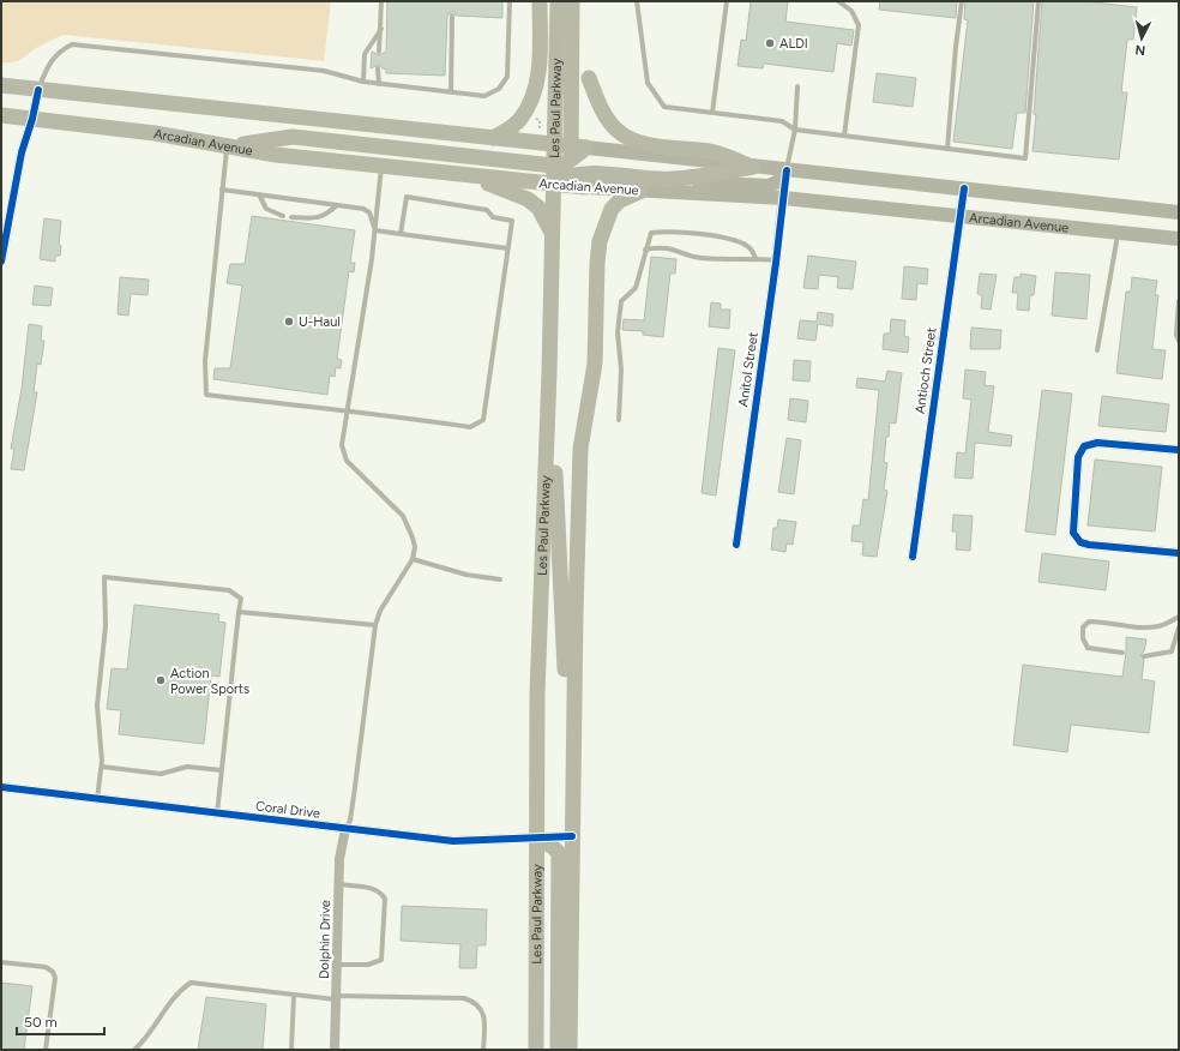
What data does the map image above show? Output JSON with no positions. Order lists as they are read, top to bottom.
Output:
{
  "streets": {
    "main road": ["Les Paul Parkway", "Arcadian Avenue"],
    "street": [
      "Anitol Street",
      "Antioch Street",
      "Coral Drive",
      "Dolphin Drive"
    ]
  },
  "crossings": [
    ["Les Paul Parkway", "Arcadian Avenue"],
    ["Les Paul Parkway", "Coral Drive"],
    ["Arcadian Avenue", "Anitol Street"],
    ["Arcadian Avenue", "Antioch Street"],
    ["Coral Drive", "Dolphin Drive"]
  ],
  "places": ["ALDI", "U-Haul", "Action Power Sports"],
  "scale_bar": "50 m",
  "north": "bottom"
}
